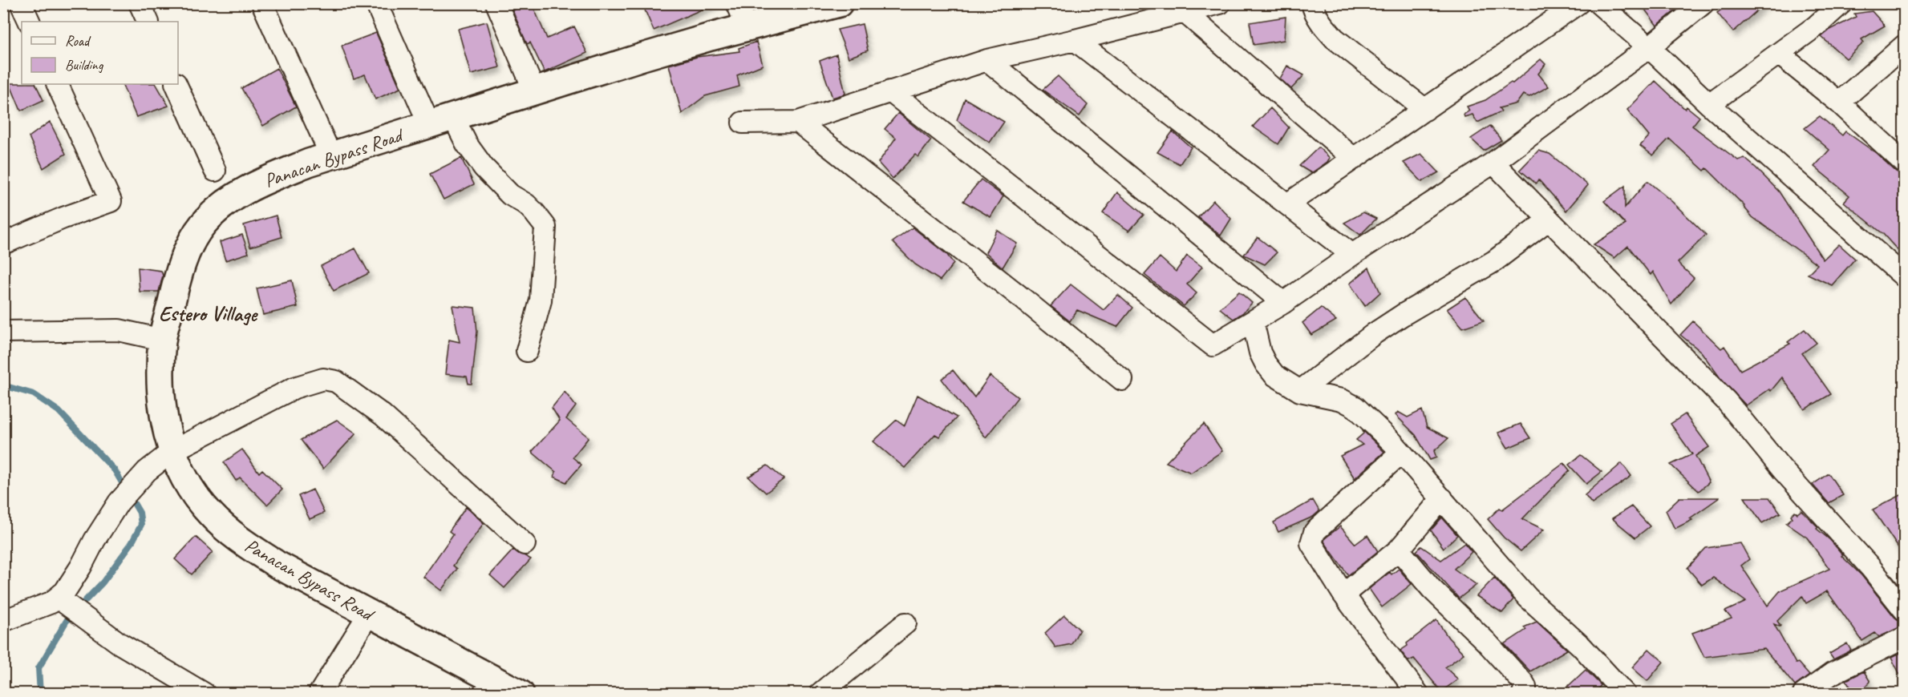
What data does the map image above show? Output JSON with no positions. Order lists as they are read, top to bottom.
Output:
{
  "streets": {
    "main road": ["Panacan Bypass Road"]
  },
  "districts": ["Estero Village"],
  "legend": ["Road", "Building"]
}
